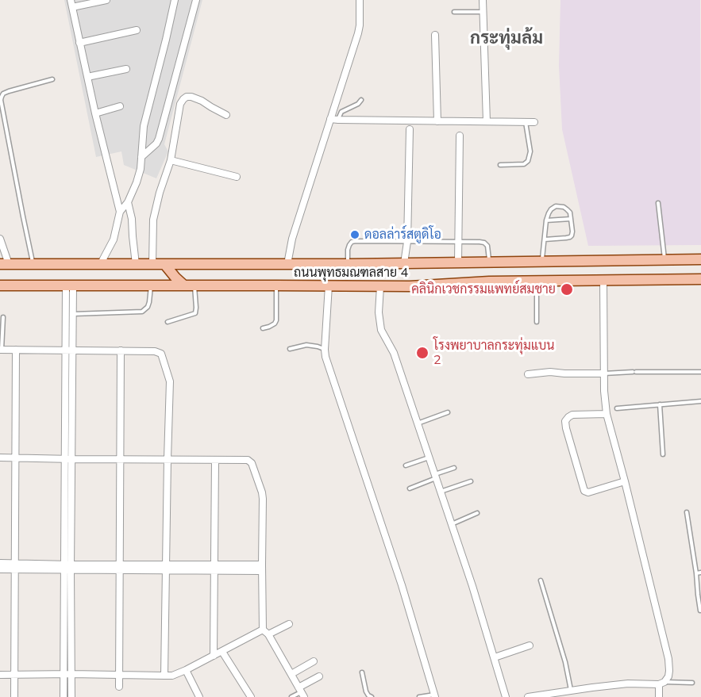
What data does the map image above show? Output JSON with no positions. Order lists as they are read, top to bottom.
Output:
{
  "streets": {
    "main road": ["ถนนพุทธมณฑลสาย 4"]
  },
  "districts": ["กระทุ่มล้ม"],
  "places": ["ดอลล่าร์สตูดิโอ", "คลินิกเวชกรรมแพทย์สมชาย", "โรงพยาบาลกระทุ่มแบน 2"]
}
